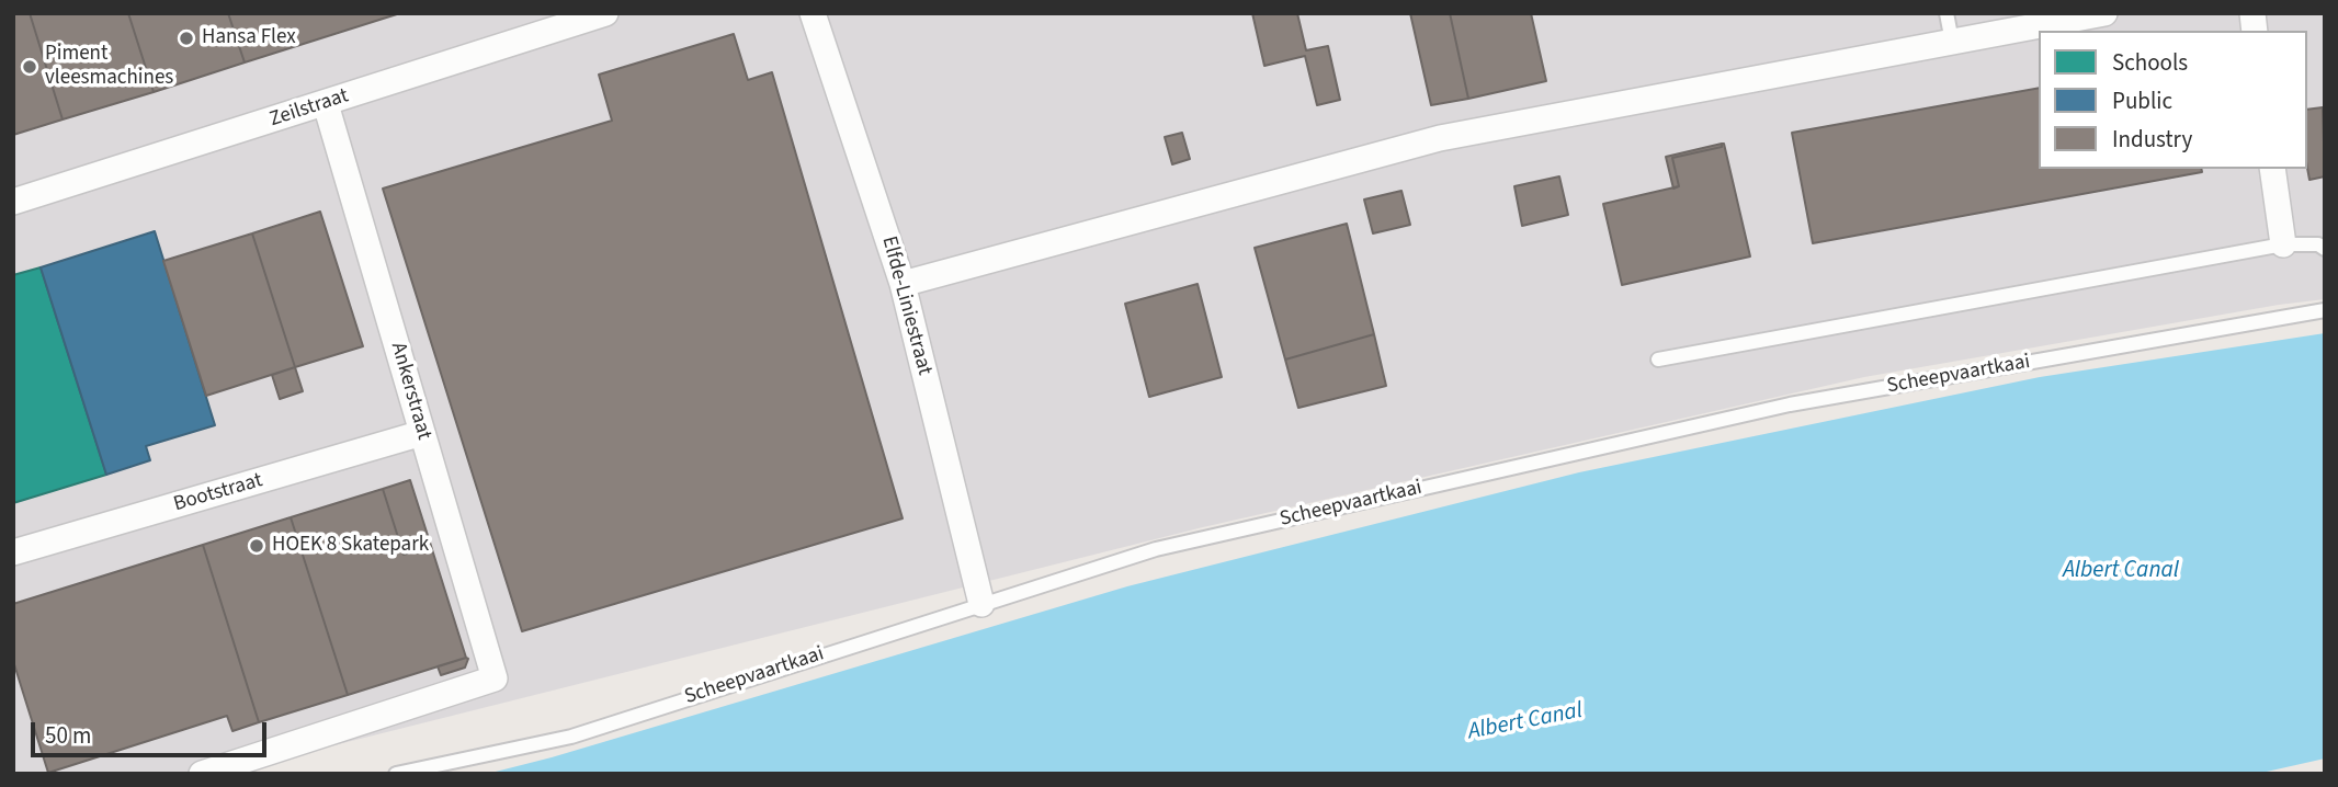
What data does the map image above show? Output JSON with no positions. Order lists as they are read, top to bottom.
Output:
{
  "streets": {
    "street": [
      "Zeilstraat",
      "Elfde-Liniestraat",
      "Ankerstraat",
      "Bootstraat"
    ],
    "lane": ["Scheepvaartkaai"]
  },
  "crossings": [
    ["Zeilstraat", "Ankerstraat"],
    ["Elfde-Liniestraat", "Scheepvaartkaai"],
    ["Ankerstraat", "Bootstraat"]
  ],
  "water": ["Albert Canal"],
  "places": ["Hansa Flex", "Piment vleesmachines", "HOEK 8 Skatepark"],
  "legend": ["Schools", "Public", "Industry"],
  "scale_bar": "50 m"
}
